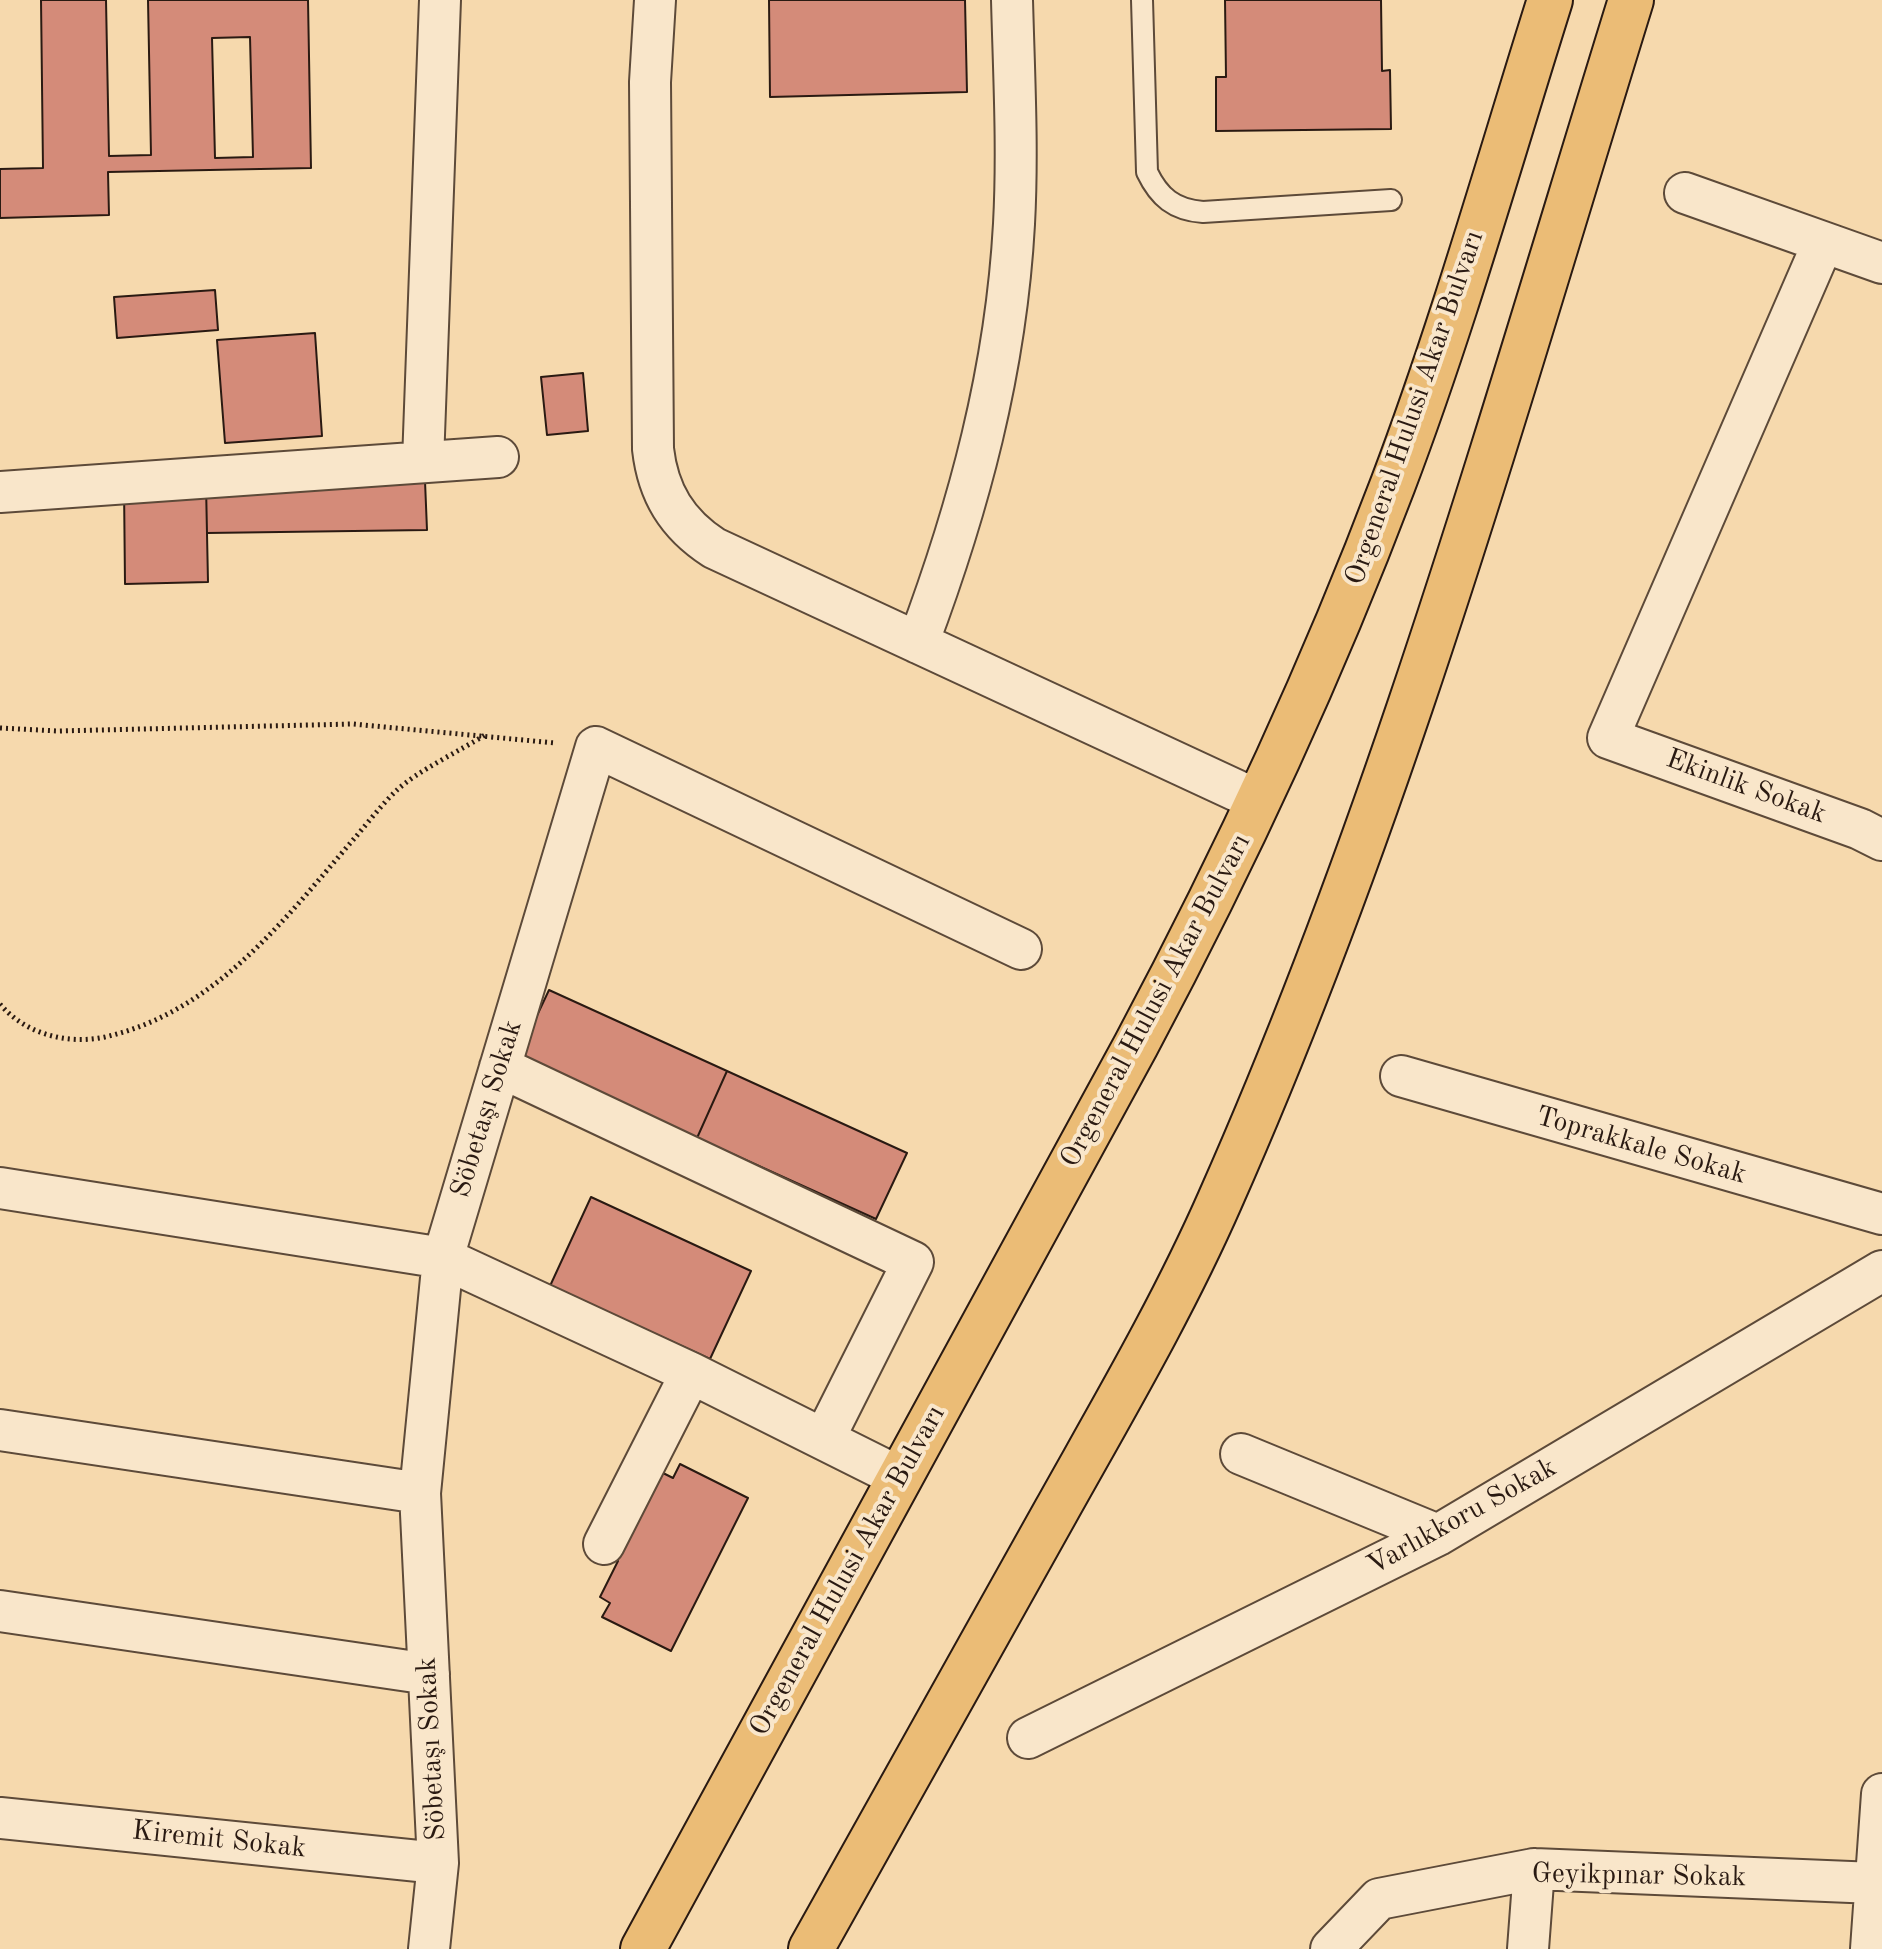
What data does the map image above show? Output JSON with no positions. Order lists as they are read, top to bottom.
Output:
{
  "streets": {
    "main road": ["Orgeneral Hulusi Akar Bulvarı"],
    "street": [
      "Ekinlik Sokak",
      "Söbetaşı Sokak",
      "Toprakkale Sokak",
      "Varlıkkoru Sokak",
      "Kiremit Sokak",
      "Geyikpınar Sokak"
    ]
  },
  "crossings": [
    ["Söbetaşı Sokak", "Kiremit Sokak"]
  ]
}
